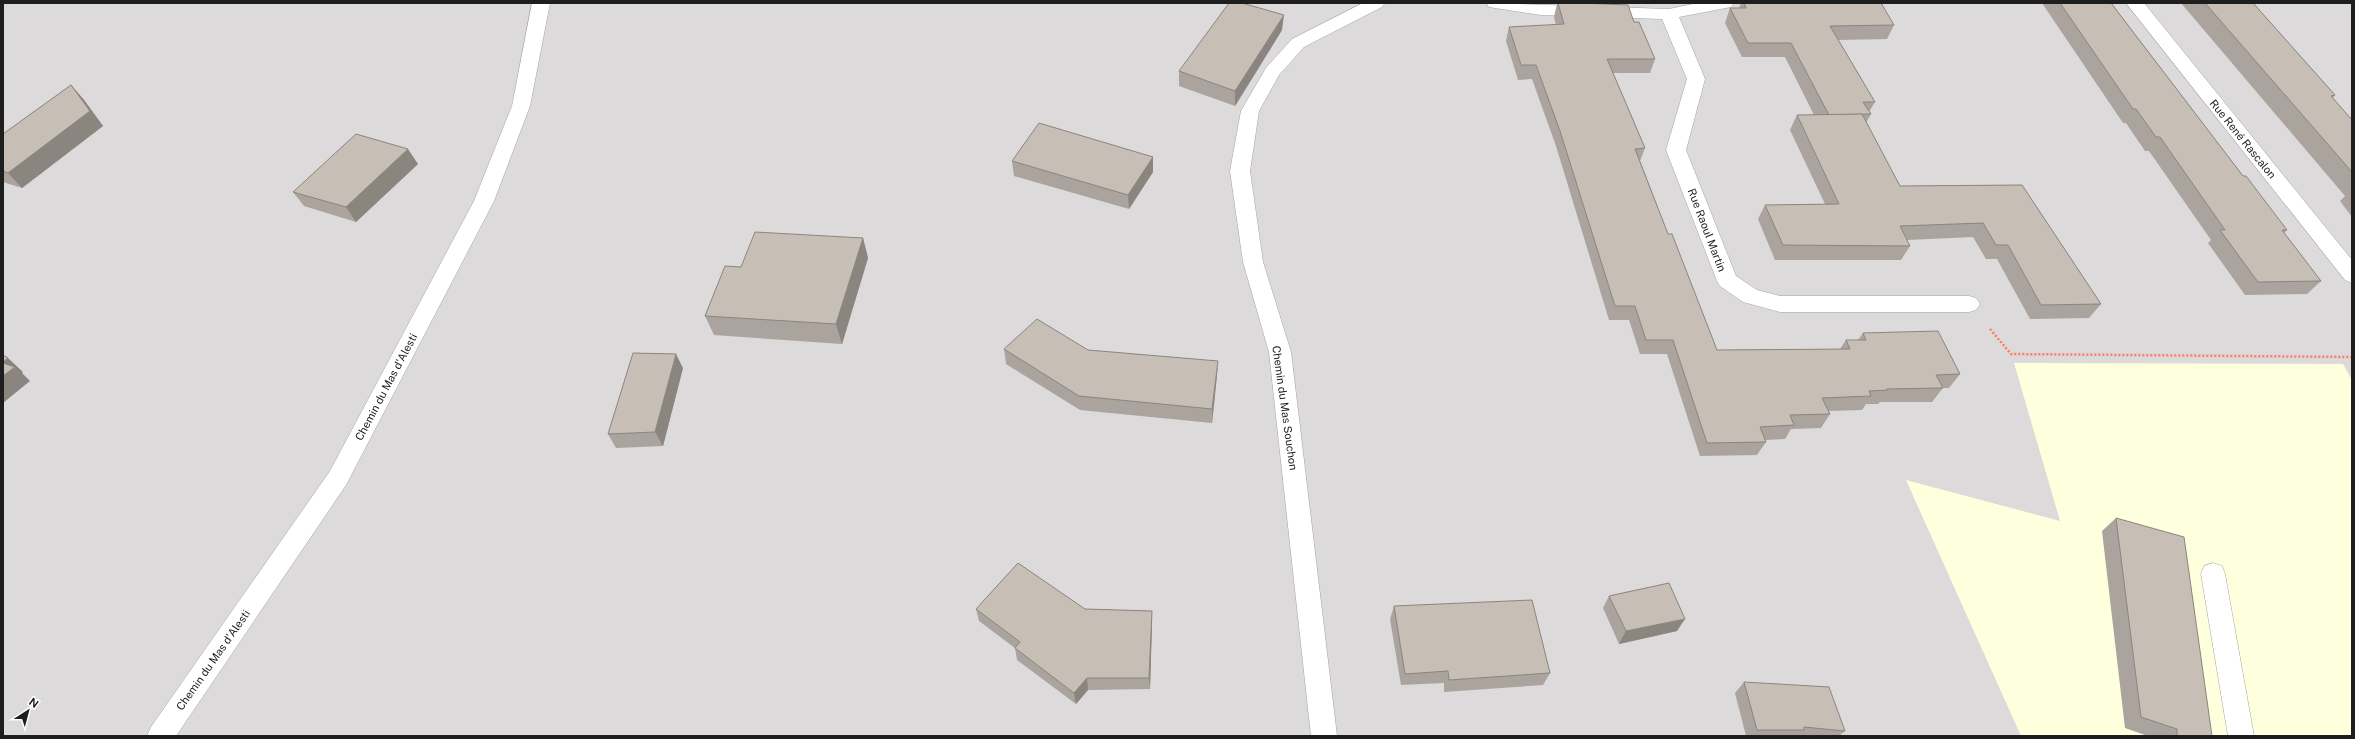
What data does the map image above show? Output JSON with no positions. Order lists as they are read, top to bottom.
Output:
{
  "streets": {
    "street": [
      "Rue René Rascalon",
      "Rue Raoul Martin",
      "Chemin du Mas d'Alesti",
      "Chemin du Mas Souchon"
    ]
  },
  "north": "top right"
}
